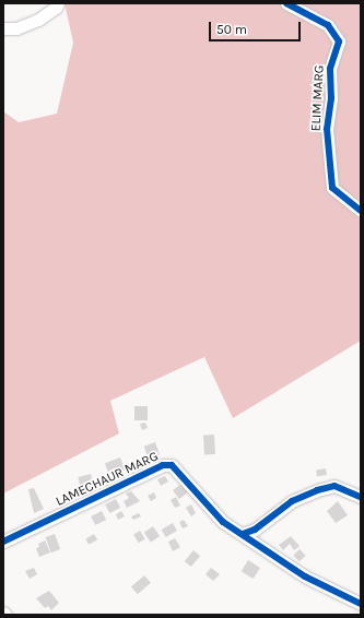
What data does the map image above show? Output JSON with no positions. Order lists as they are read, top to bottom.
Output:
{
  "streets": {
    "street": ["ELIM MARG", "LAMECHAUR MARG"]
  },
  "scale_bar": "50 m"
}
